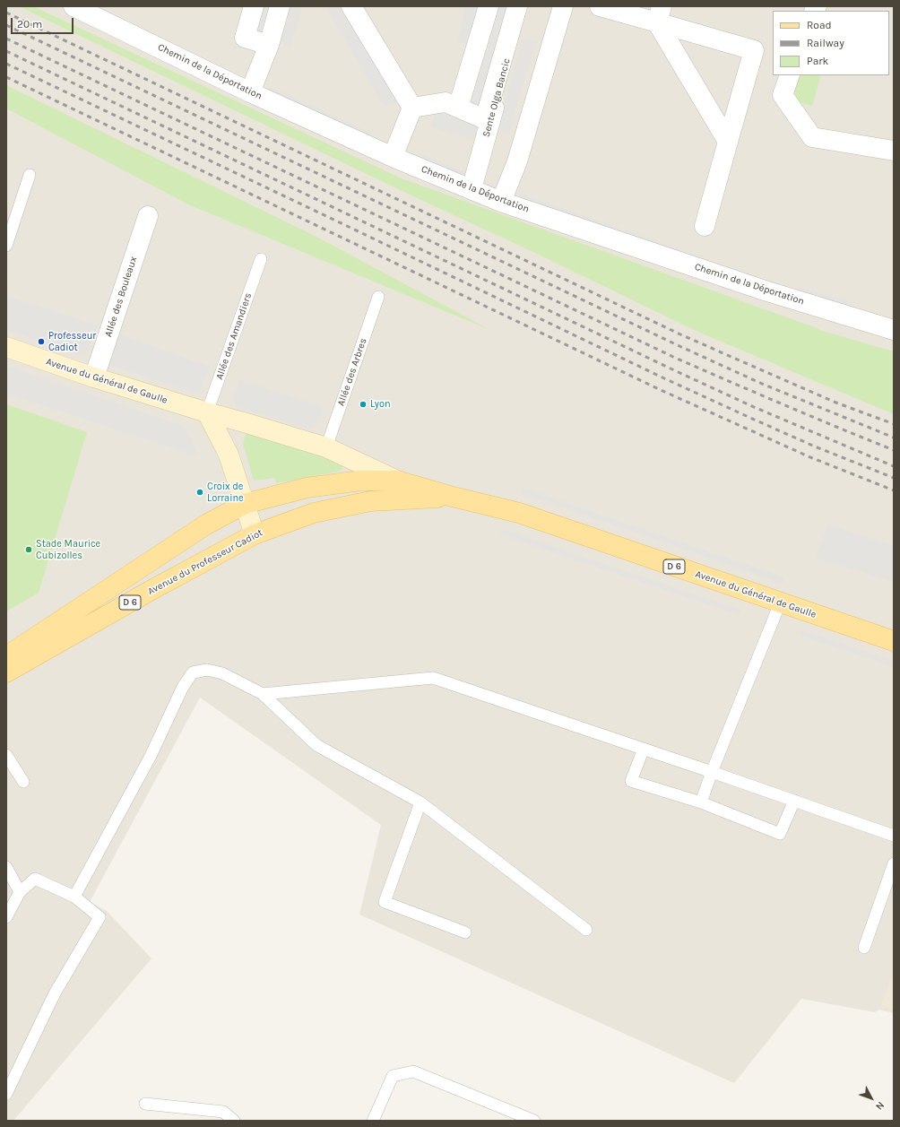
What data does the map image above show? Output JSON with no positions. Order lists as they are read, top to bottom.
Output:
{
  "streets": {
    "main road": ["Avenue du Général de Gaulle", "Avenue du Professeur Cadiot", "D 6"],
    "street": ["Chemin de la Déportation", "Sente Olga Bancic", "Allée des Bouleaux"],
    "lane": ["Allée des Amandiers", "Allée des Arbres"]
  },
  "crossings": [
    ["Chemin de la Déportation", "Sente Olga Bancic"],
    ["Allée des Bouleaux", "Avenue du Général de Gaulle"],
    ["Allée des Amandiers", "Avenue du Général de Gaulle"],
    ["Allée des Arbres", "Avenue du Général de Gaulle"],
    ["Avenue du Général de Gaulle", "Avenue du Professeur Cadiot"],
    ["Avenue du Général de Gaulle", "D 6"]
  ],
  "places": [
    "Professeur Cadiot",
    "Lyon",
    "Croix de Lorraine",
    "Stade Maurice Cubizolles"
  ],
  "legend": ["Road", "Railway", "Park"],
  "scale_bar": "20 m",
  "north": "bottom right"
}
